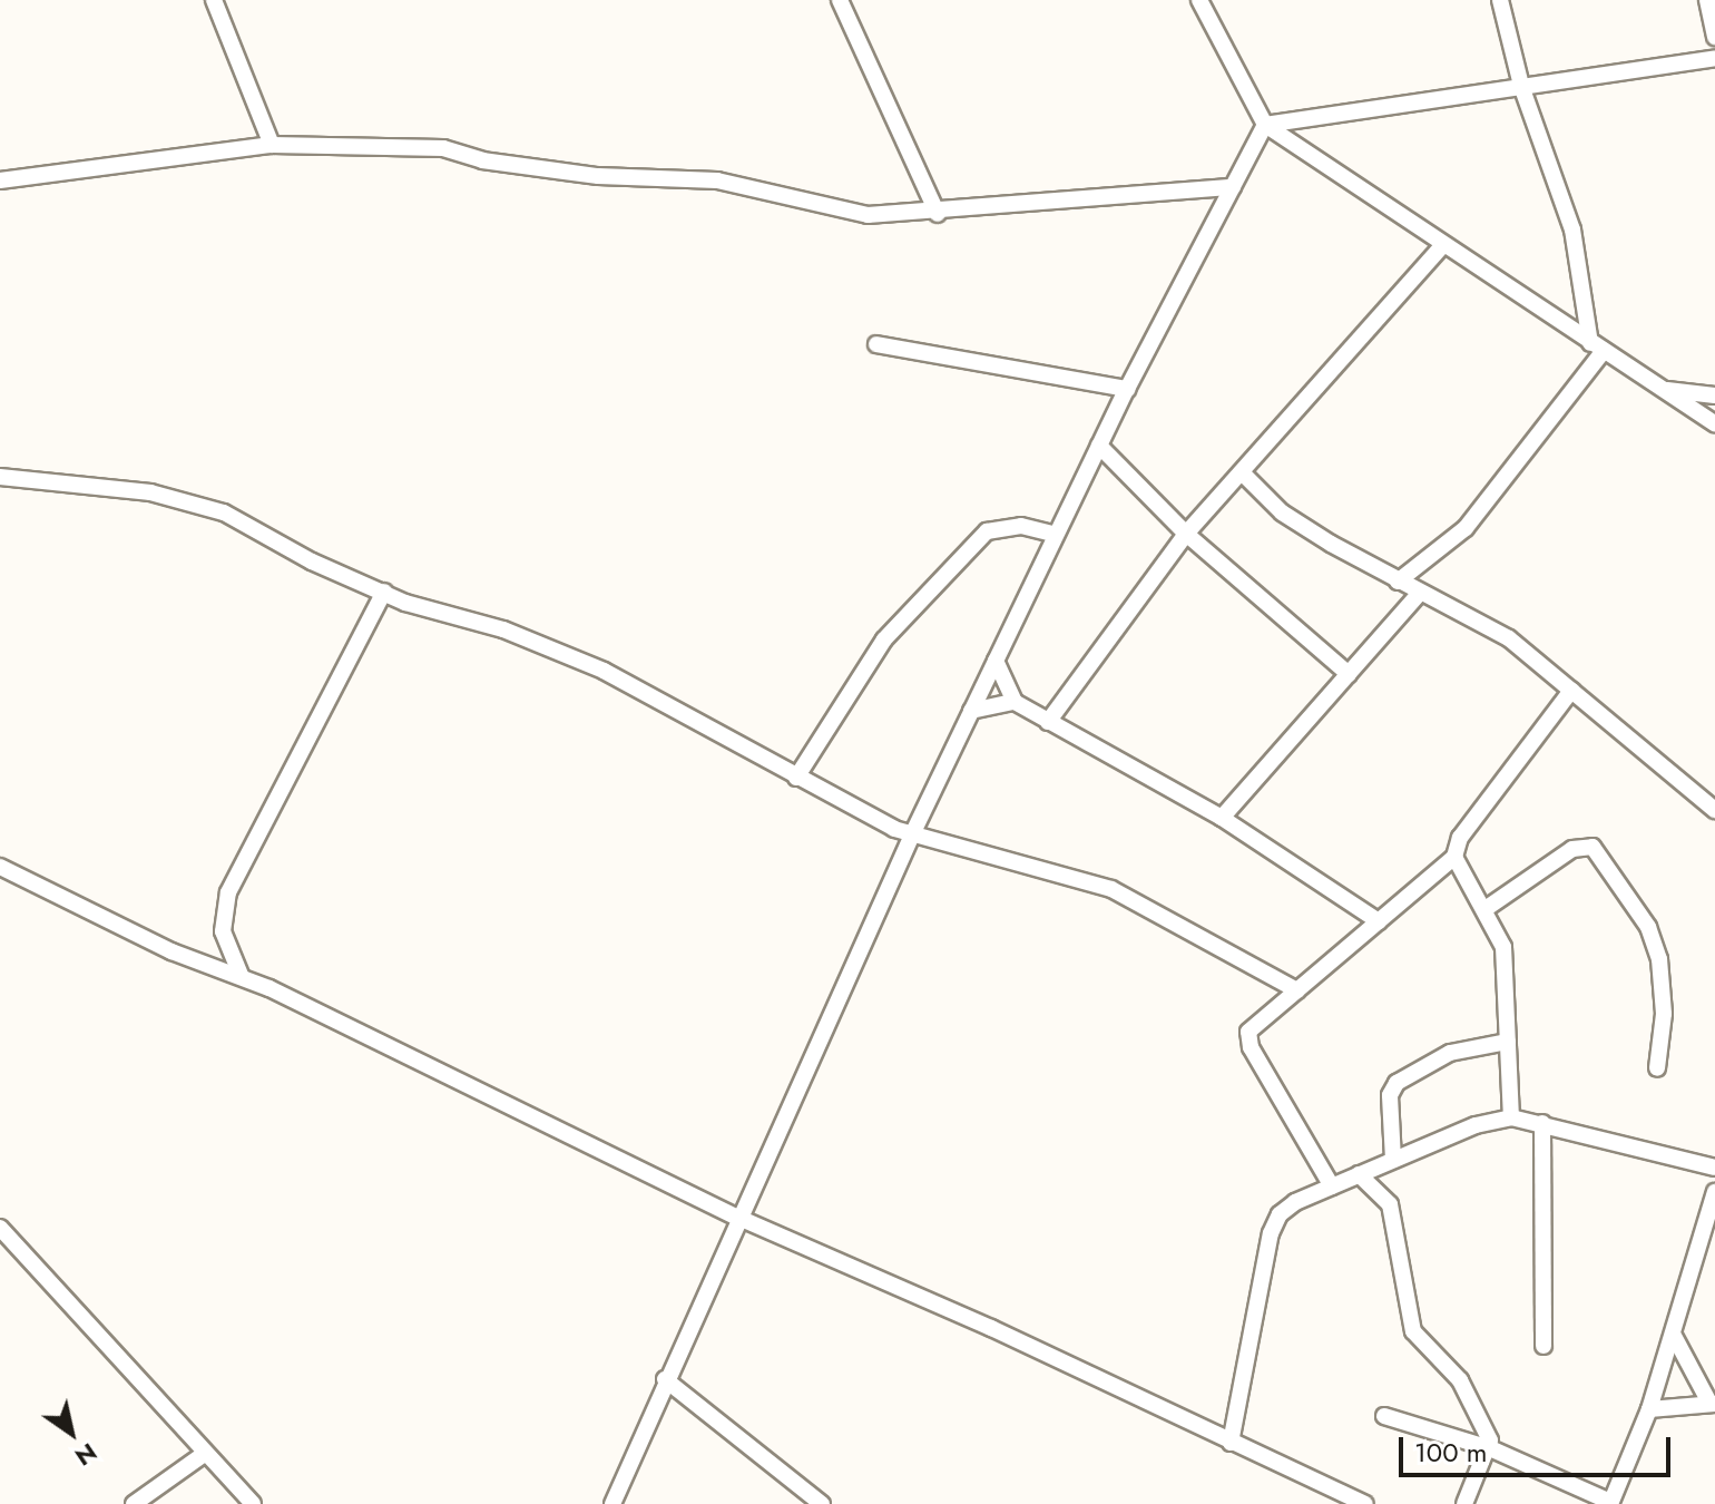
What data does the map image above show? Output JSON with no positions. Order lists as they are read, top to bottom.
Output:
{
  "scale_bar": "100 m",
  "north": "bottom right"
}
